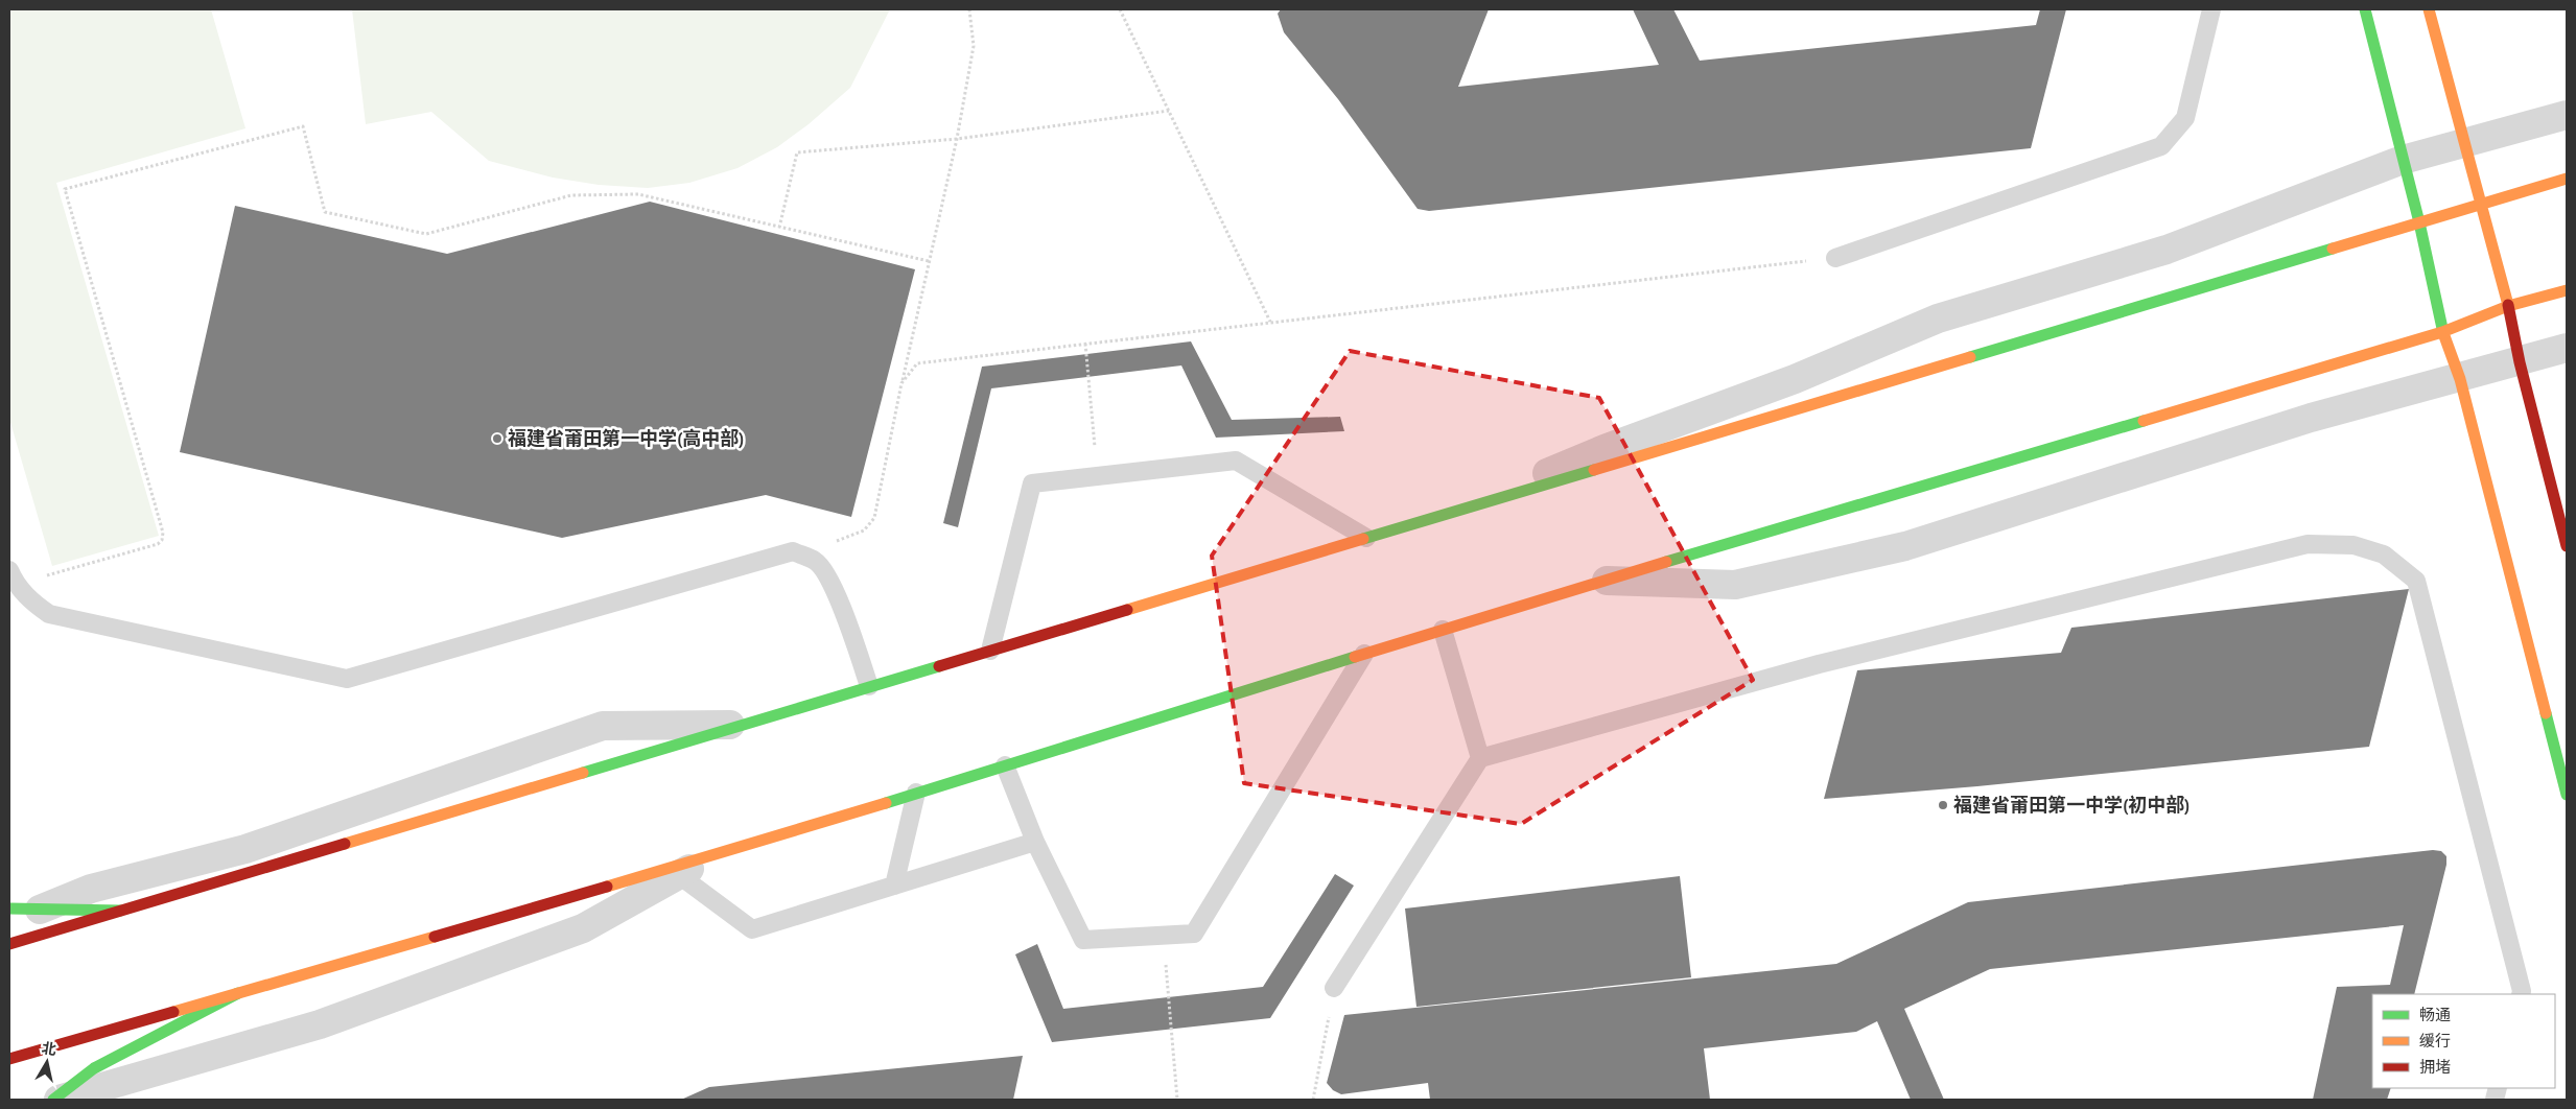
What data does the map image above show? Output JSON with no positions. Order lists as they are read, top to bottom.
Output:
{
  "places": ["福建省莆田第一中学(高中部)", "福建省莆田第一中学(初中部)"],
  "legend": ["畅通", "缓行", "拥堵"],
  "north": "top"
}
